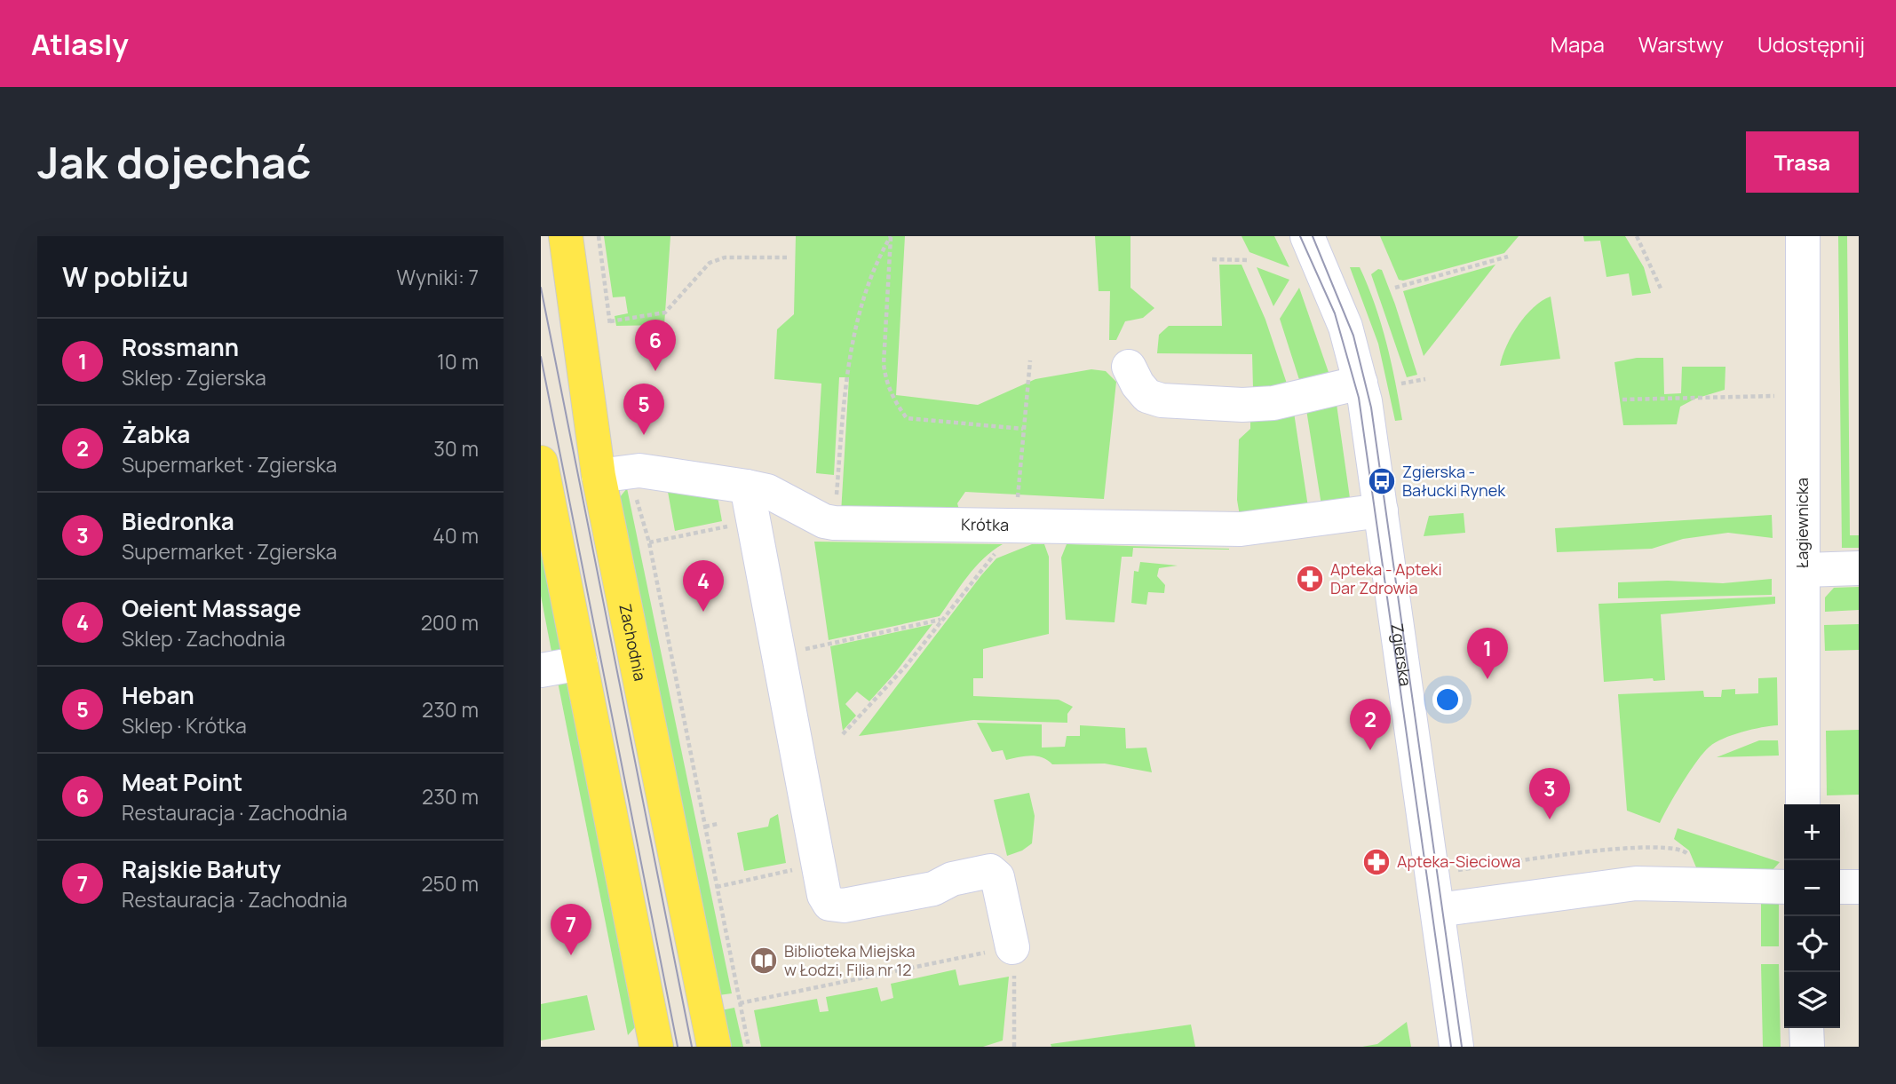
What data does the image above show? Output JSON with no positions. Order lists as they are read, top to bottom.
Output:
{
  "streets": {
    "main road": ["Zachodnia"],
    "street": ["Łagiewnicka", "Krótka", "Zgierska"]
  },
  "crossings": [
    ["Krótka", "Zachodnia"],
    ["Krótka", "Zgierska"]
  ],
  "places": {
    "bus stop": ["Zgierska - Bałucki Rynek"],
    "pharmacy": ["Apteka - Apteki Dar Zdrowia", "Apteka-Sieciowa"],
    "library": ["Biblioteka Miejska w Łodzi, Filia nr 12"]
  },
  "page": {
    "header": "Atlasly",
    "nav": ["Mapa", "Warstwy", "Udostępnij"],
    "buttons": "Trasa",
    "title": "Jak dojechać",
    "heading": ["W pobliżu", "Wyniki: 7"],
    "list": [
      {
        "mark": "1",
        "name": "Rossmann",
        "note": "Sklep · Zgierska",
        "value": "10 m"
      },
      {
        "mark": "2",
        "name": "Żabka",
        "note": "Supermarket · Zgierska",
        "value": "30 m"
      },
      {
        "mark": "3",
        "name": "Biedronka",
        "note": "Supermarket · Zgierska",
        "value": "40 m"
      },
      {
        "mark": "4",
        "name": "Oeient Massage",
        "note": "Sklep · Zachodnia",
        "value": "200 m"
      },
      {
        "mark": "5",
        "name": "Heban",
        "note": "Sklep · Krótka",
        "value": "230 m"
      },
      {
        "mark": "6",
        "name": "Meat Point",
        "note": "Restauracja · Zachodnia",
        "value": "230 m"
      },
      {
        "mark": "7",
        "name": "Rajskie Bałuty",
        "note": "Restauracja · Zachodnia",
        "value": "250 m"
      }
    ],
    "pins": [
      "6",
      "5",
      "4",
      "1",
      "2",
      "3",
      "7"
    ],
    "map_buttons": ["+", "−"]
  }
}
